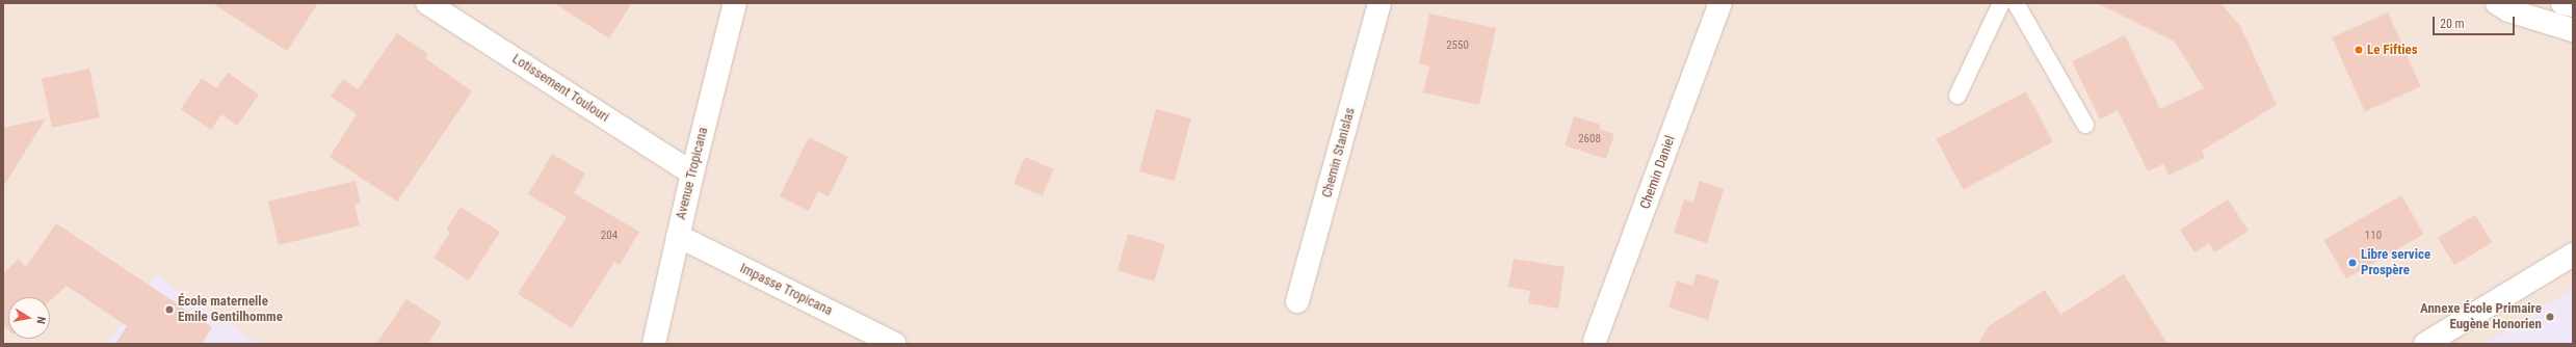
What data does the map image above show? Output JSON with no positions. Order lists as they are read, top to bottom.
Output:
{
  "streets": {
    "street": [
      "Lotissement Toulouri",
      "Chemin Stanislas",
      "Chemin Daniel",
      "Avenue Tropicana",
      "Impasse Tropicana"
    ]
  },
  "crossings": [
    ["Lotissement Toulouri", "Avenue Tropicana"],
    ["Avenue Tropicana", "Impasse Tropicana"]
  ],
  "places": [
    "Le Fifties",
    "Libre service Prospère",
    "École maternelle Emile Gentilhomme",
    "Annexe École Primaire Eugène Honorien"
  ],
  "house_numbers": [
    "2550",
    "2608",
    "204",
    "110"
  ],
  "scale_bar": "20 m",
  "north": "right"
}
